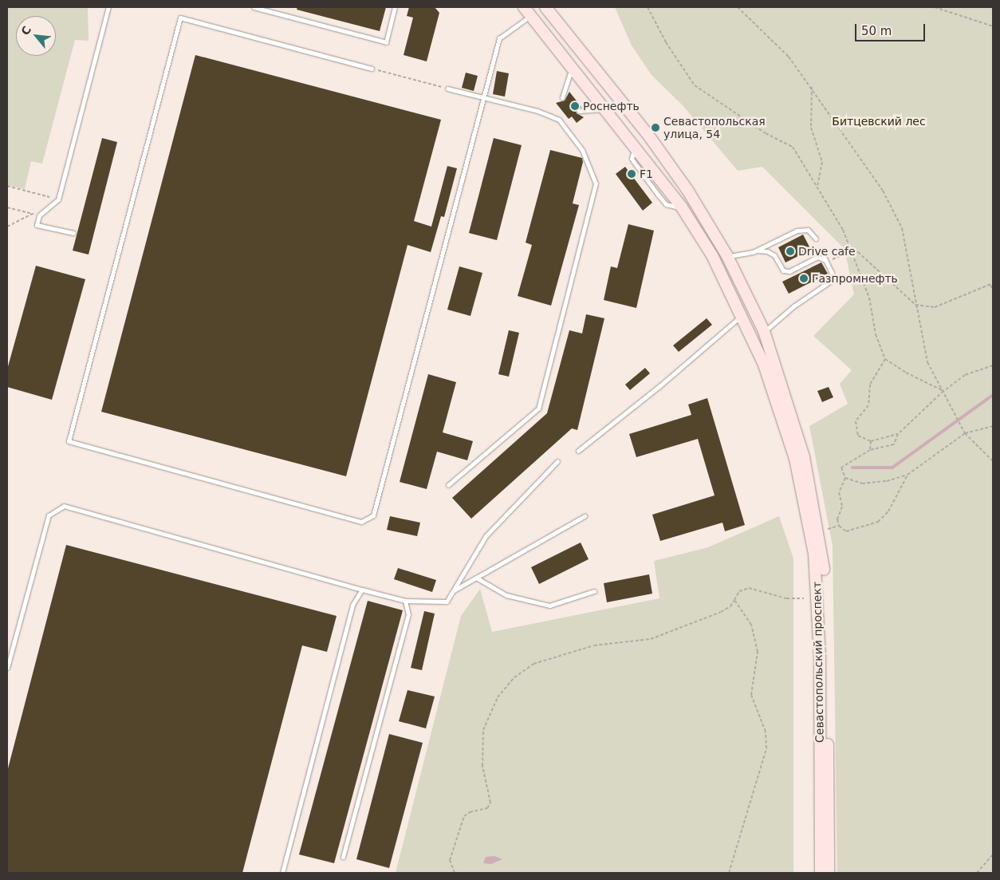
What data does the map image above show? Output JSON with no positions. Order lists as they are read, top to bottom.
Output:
{
  "streets": {
    "main road": ["Севастопольский проспект"]
  },
  "parks": ["Битцевский лес"],
  "places": [
    "Роснефть",
    "Севастопольская улица, 54",
    "F1",
    "Drive cafe",
    "Газпромнефть"
  ],
  "scale_bar": "50 m",
  "north": "top left"
}
